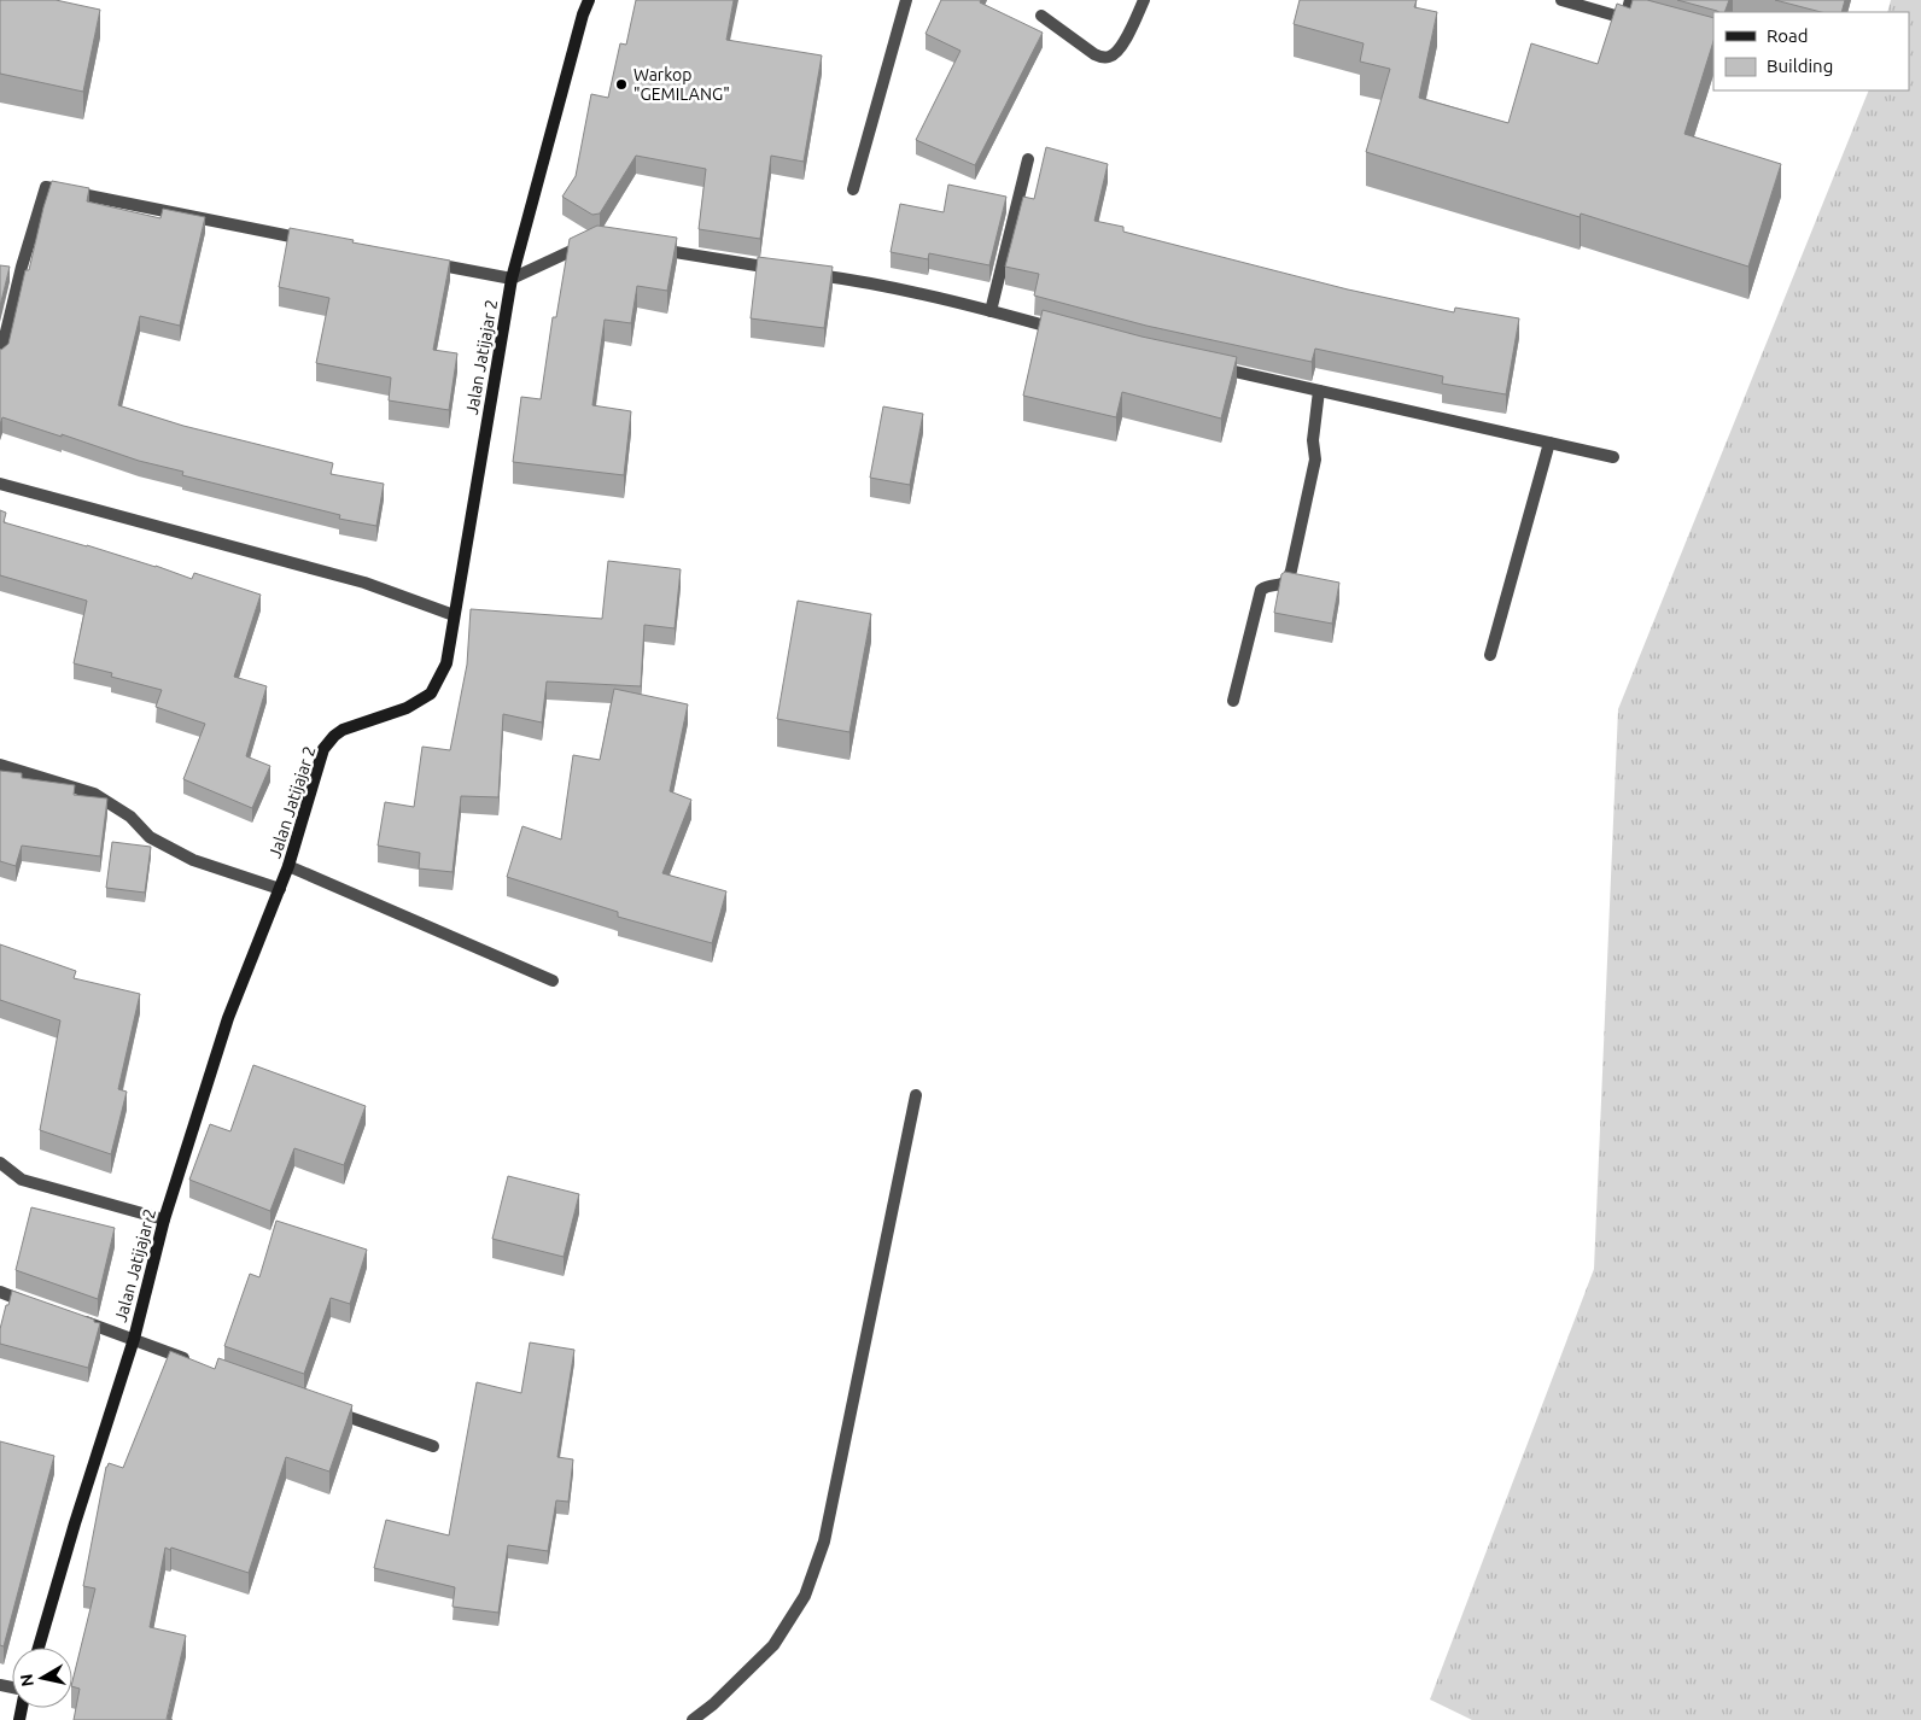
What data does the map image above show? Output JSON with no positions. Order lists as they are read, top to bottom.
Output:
{
  "streets": {
    "street": ["Jalan Jatijajar 2"]
  },
  "places": ["Warkop \"GEMILANG\""],
  "legend": ["Road", "Building"],
  "north": "left"
}
